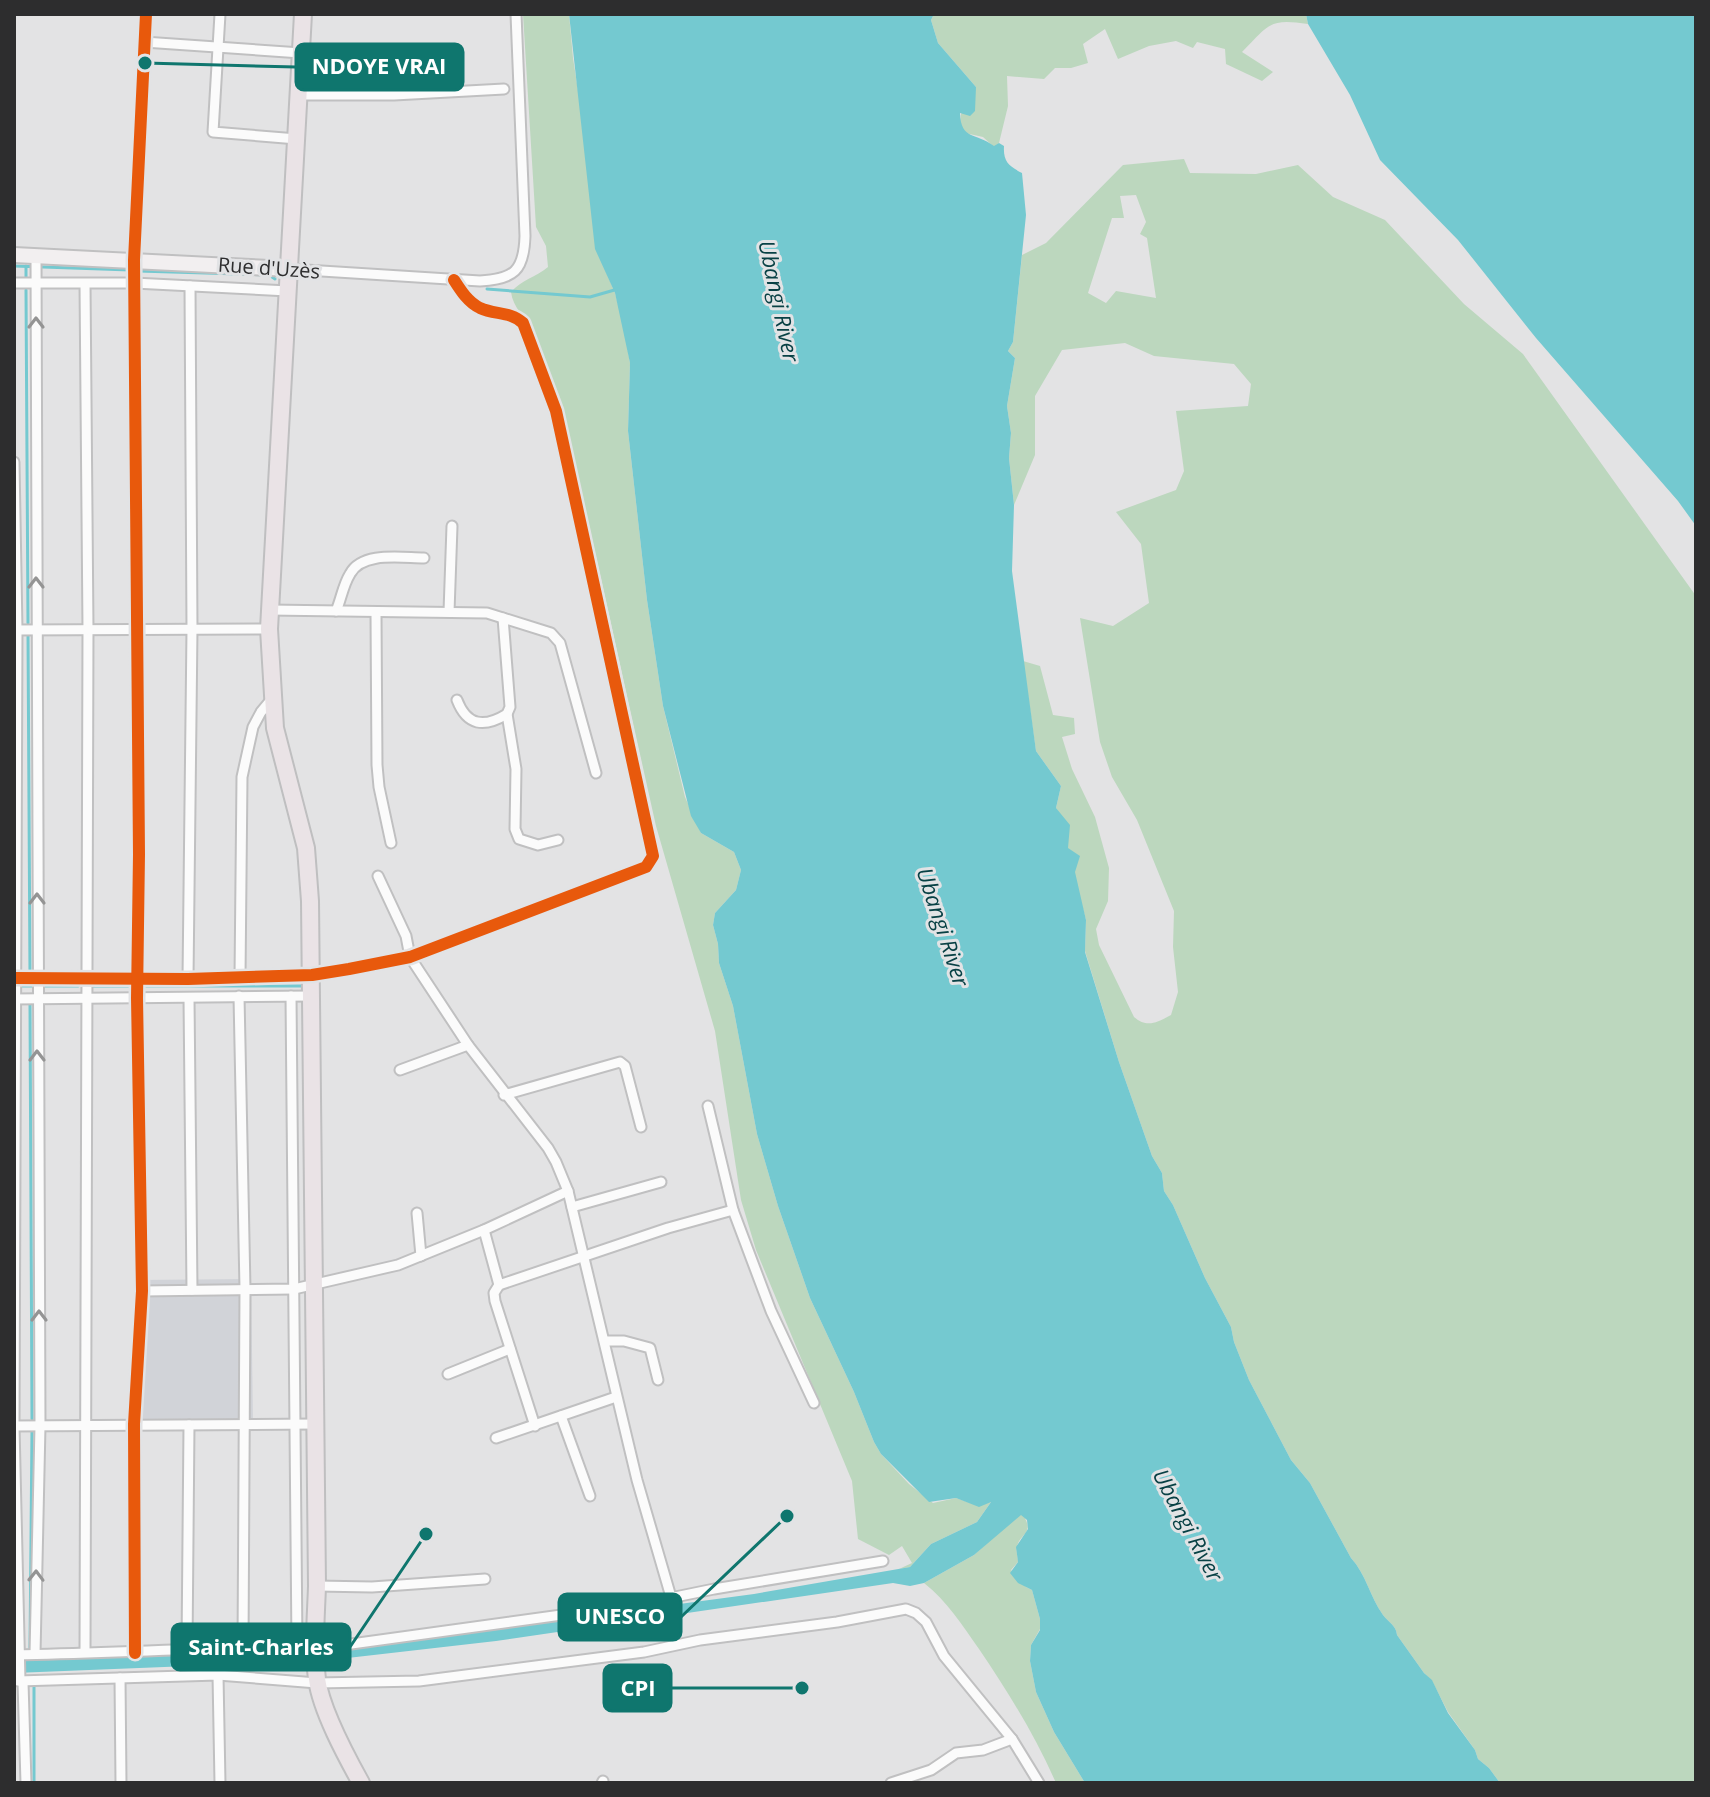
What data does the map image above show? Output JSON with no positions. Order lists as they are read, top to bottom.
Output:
{
  "streets": {
    "street": ["Rue d'Uzès"]
  },
  "water": ["Ubangi River"],
  "places": [
    "NDOYE VRAI",
    "UNESCO",
    "Saint-Charles",
    "CPI"
  ]
}
